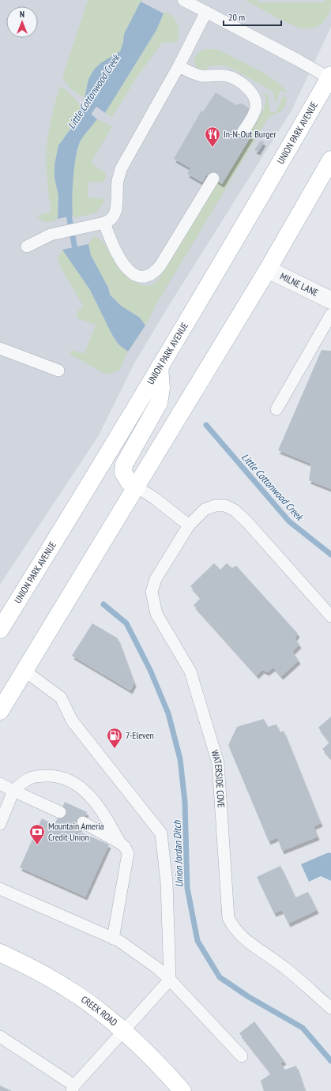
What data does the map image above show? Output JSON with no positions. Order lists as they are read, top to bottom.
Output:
{
  "streets": {
    "main road": ["UNION PARK AVENUE", "CREEK ROAD"],
    "street": ["MILNE LANE"],
    "lane": ["WATERSIDE COVE"]
  },
  "water": ["Little Cottonwood Creek", "Union Jordan Ditch"],
  "places": {
    "restaurant": ["In-N-Out Burger"],
    "fuel station": ["7-Eleven"],
    "bank": ["Mountain Ameria Credit Union"]
  },
  "scale_bar": "20 m",
  "north": "top"
}
